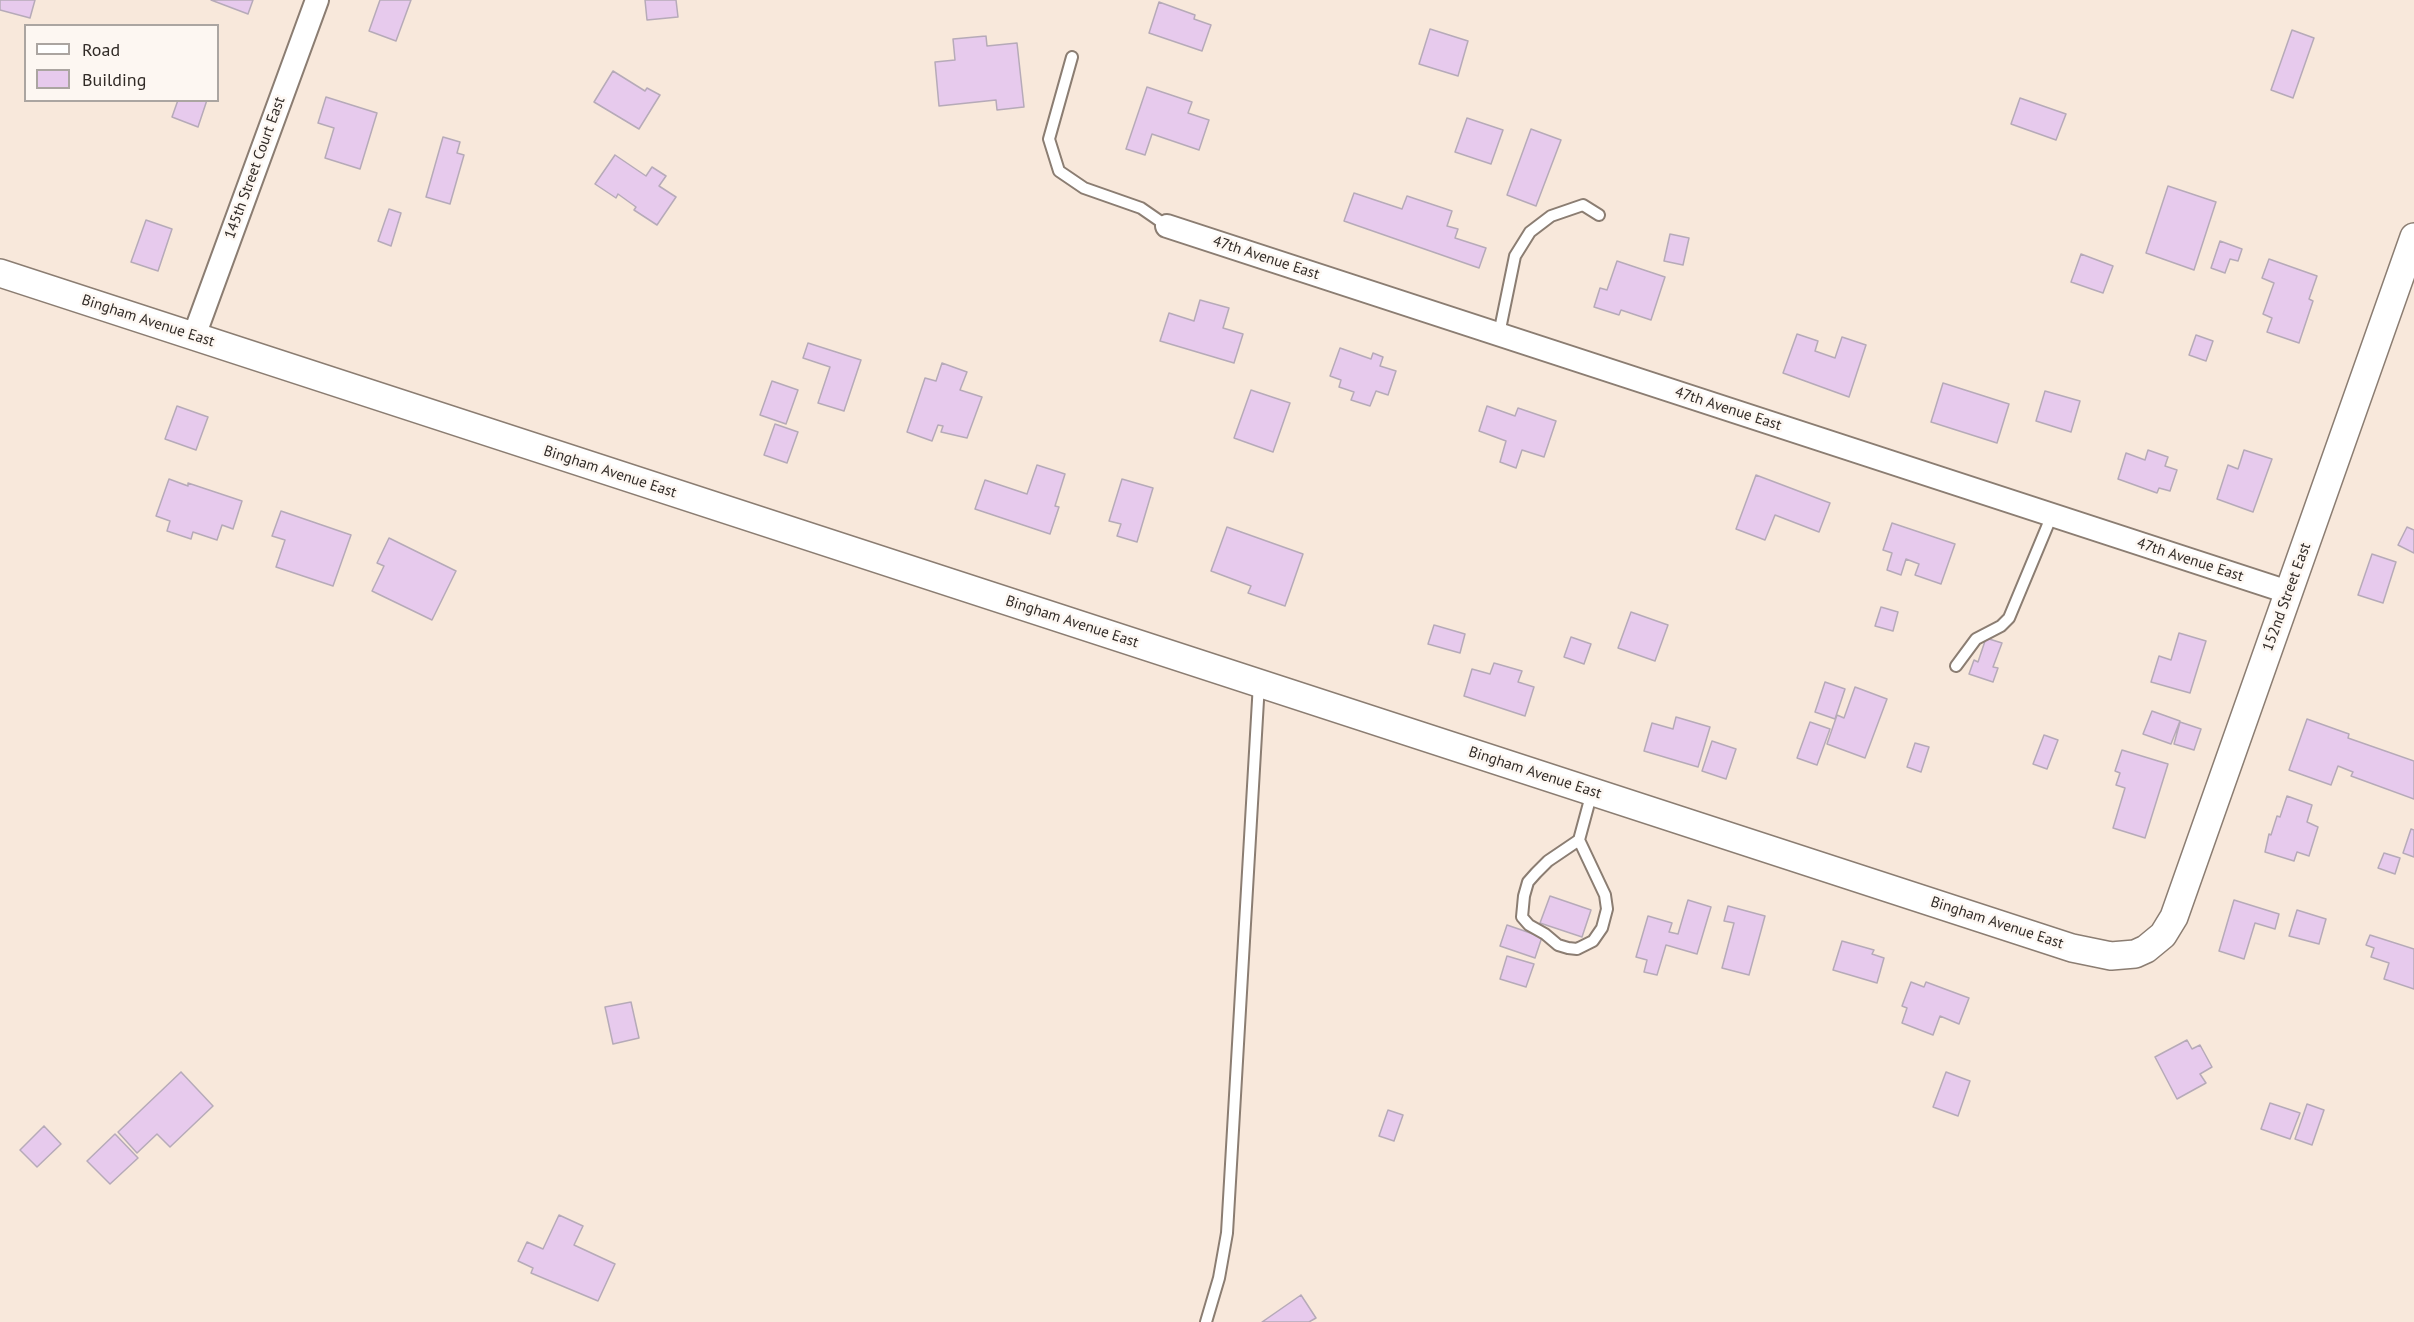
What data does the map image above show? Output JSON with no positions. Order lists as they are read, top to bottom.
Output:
{
  "streets": {
    "street": [
      "145th Street Court East",
      "47th Avenue East",
      "Bingham Avenue East",
      "152nd Street East"
    ]
  },
  "crossings": [
    ["145th Street Court East", "Bingham Avenue East"],
    ["47th Avenue East", "152nd Street East"],
    ["Bingham Avenue East", "152nd Street East"]
  ],
  "legend": ["Road", "Building"]
}
